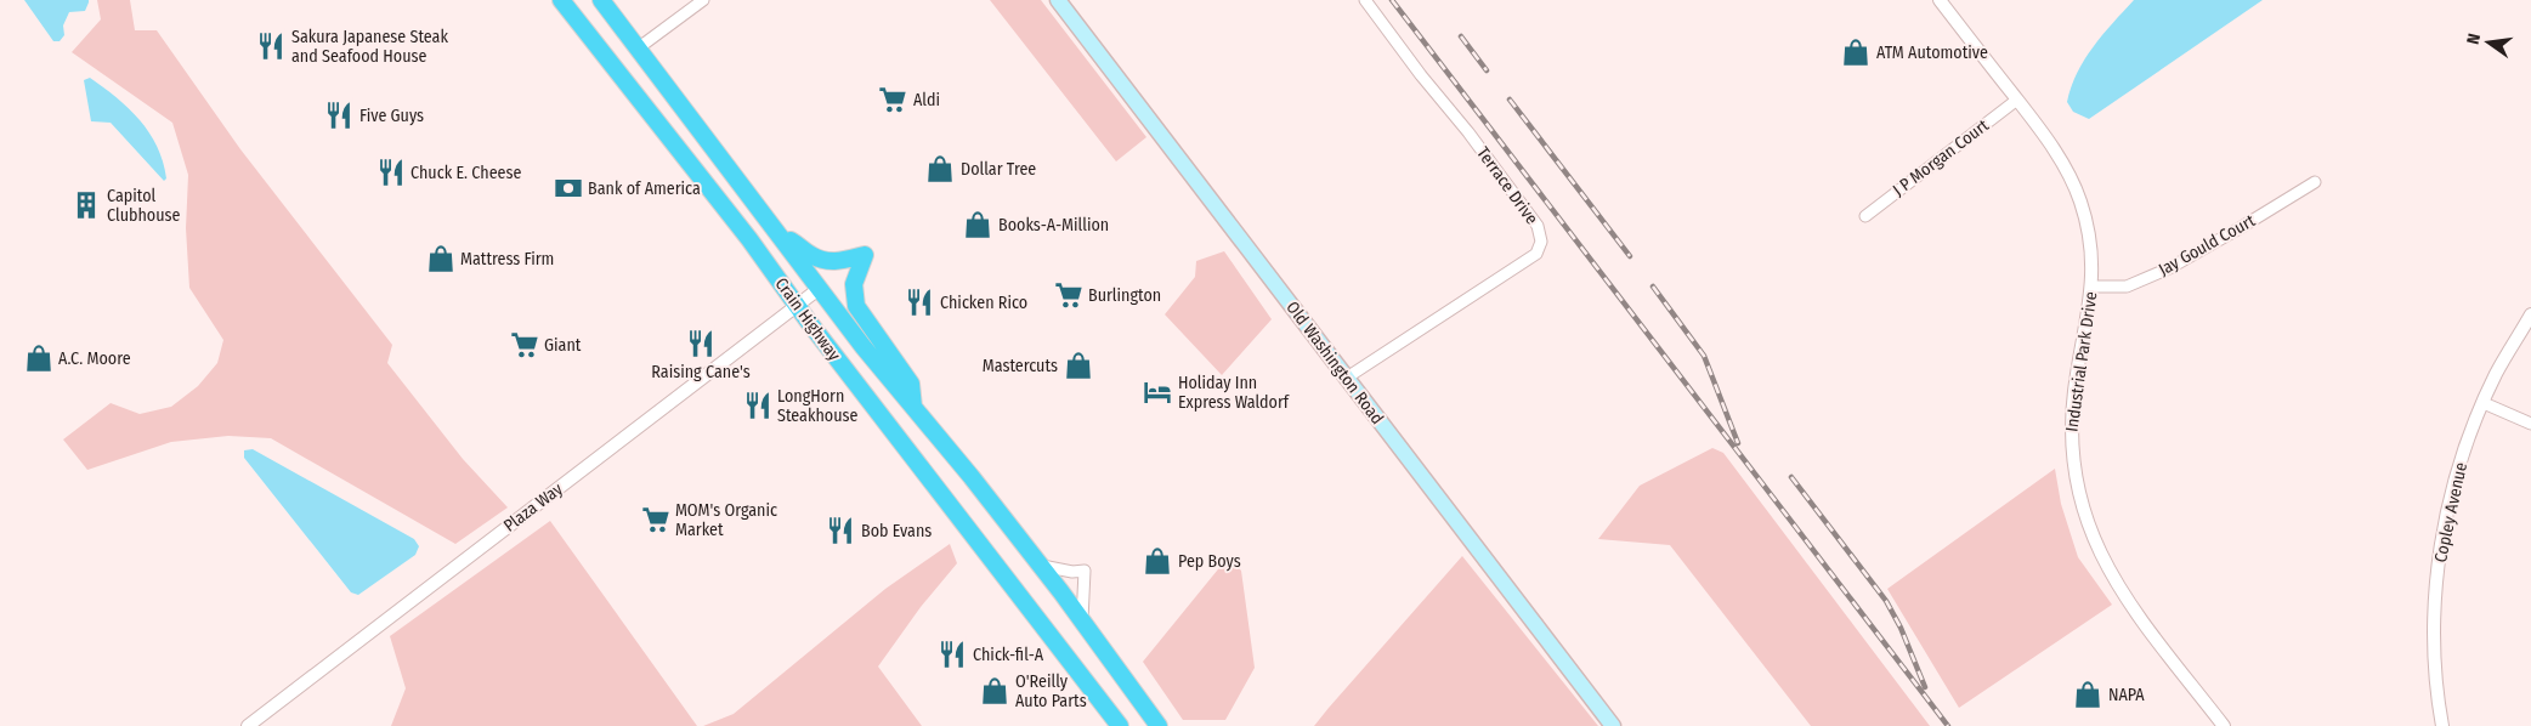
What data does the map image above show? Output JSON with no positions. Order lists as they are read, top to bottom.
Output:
{
  "streets": {
    "highway": ["Crain Highway"],
    "main road": ["Old Washington Road"],
    "street": [
      "J P Morgan Court",
      "Terrace Drive",
      "Jay Gould Court",
      "Industrial Park Drive",
      "Plaza Way",
      "Copley Avenue"
    ]
  },
  "crossings": [
    ["J P Morgan Court", "Industrial Park Drive"],
    ["Terrace Drive", "Old Washington Road"],
    ["Jay Gould Court", "Industrial Park Drive"],
    ["Crain Highway", "Plaza Way"]
  ],
  "places": {
    "restaurant": [
      "Sakura Japanese Steak and Seafood House",
      "Five Guys",
      "Chuck E. Cheese",
      "Chicken Rico",
      "Raising Cane's",
      "LongHorn Steakhouse",
      "Bob Evans",
      "Chick-fil-A"
    ],
    "shop": [
      "ATM Automotive",
      "Dollar Tree",
      "Books-A-Million",
      "Mattress Firm",
      "A.C. Moore",
      "Mastercuts",
      "Pep Boys",
      "O'Reilly Auto Parts",
      "NAPA"
    ],
    "supermarket": [
      "Aldi",
      "Burlington",
      "Giant",
      "MOM's Organic Market"
    ],
    "bank": ["Bank of America"],
    "building": ["Capitol Clubhouse"],
    "hotel": ["Holiday Inn Express Waldorf"]
  },
  "north": "left"
}
